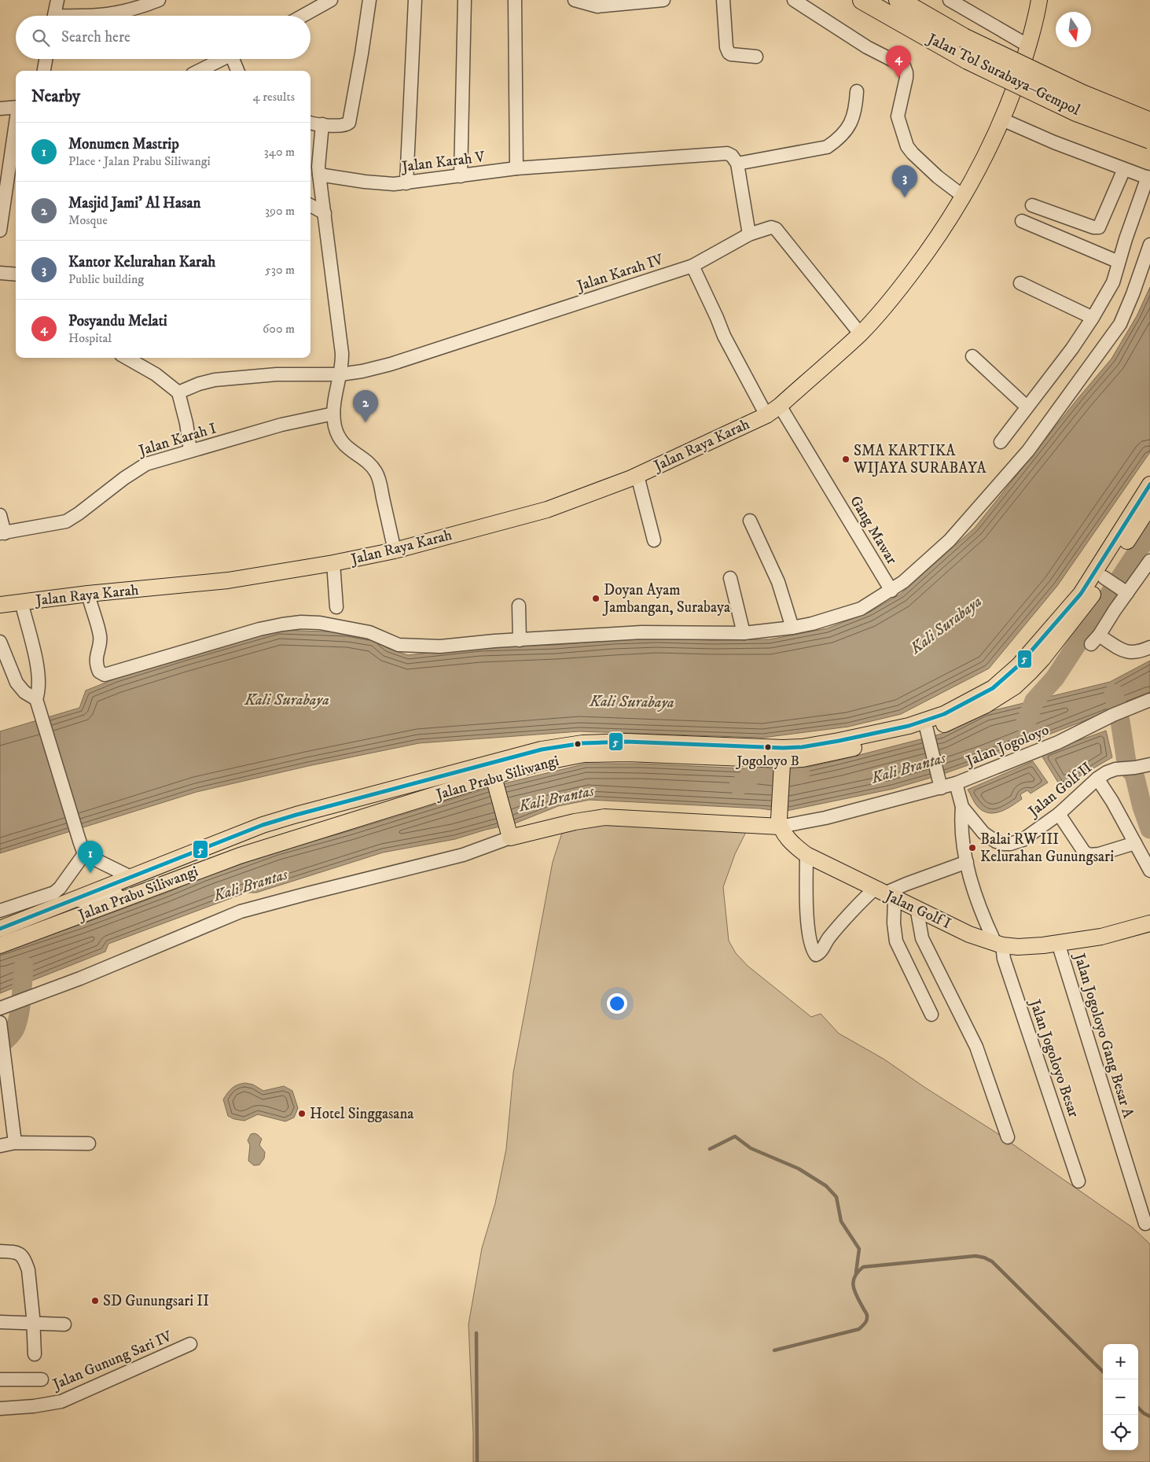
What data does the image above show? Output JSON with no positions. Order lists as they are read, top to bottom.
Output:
{
  "streets": {
    "highway": ["Jalan Tol Surabaya–Gempol"],
    "main road": ["Jalan Raya Karah", "Jalan Prabu Siliwangi", "Jalan Golf I"],
    "street": [
      "Jalan Karah V",
      "Jalan Karah IV",
      "Jalan Karah I",
      "Gang Mawar",
      "Jalan Jogoloyo",
      "Jalan Golf II",
      "Jalan Jogoloyo Gang Besar A",
      "Jalan Jogoloyo Besar",
      "Jalan Gunung Sari IV"
    ]
  },
  "crossings": [
    ["Jalan Karah IV", "Jalan Raya Karah"],
    ["Jalan Raya Karah", "Gang Mawar"],
    ["Jalan Jogoloyo", "Jalan Golf II"],
    ["Jalan Jogoloyo", "Jalan Golf I"],
    ["Jalan Golf II", "Jalan Jogoloyo Besar"],
    ["Jalan Golf I", "Jalan Jogoloyo Gang Besar A"],
    ["Jalan Golf I", "Jalan Jogoloyo Besar"]
  ],
  "water": ["Kali Surabaya", "Kali Brantas"],
  "places": [
    "SMA KARTIKA WIJAYA SURABAYA",
    "Doyan Ayam Jambangan, Surabaya",
    "Jogoloyo B",
    "Balai RW III Kelurahan Gunungsari",
    "Hotel Singgasana",
    "SD Gunungsari II"
  ],
  "lines": ["transit line 5"],
  "north": "bottom",
  "page": {
    "search": "Search here",
    "pins": [
      "4",
      "3",
      "2",
      "1"
    ],
    "heading": ["Nearby", "4 results"],
    "list": [
      {
        "mark": "1",
        "name": "Monumen Mastrip",
        "note": "Place · Jalan Prabu Siliwangi",
        "value": "340 m"
      },
      {
        "mark": "2",
        "name": "Masjid Jami' Al Hasan",
        "note": "Mosque",
        "value": "390 m"
      },
      {
        "mark": "3",
        "name": "Kantor Kelurahan Karah",
        "note": "Public building",
        "value": "530 m"
      },
      {
        "mark": "4",
        "name": "Posyandu Melati",
        "note": "Hospital",
        "value": "600 m"
      }
    ],
    "map_buttons": ["+", "−"]
  }
}
